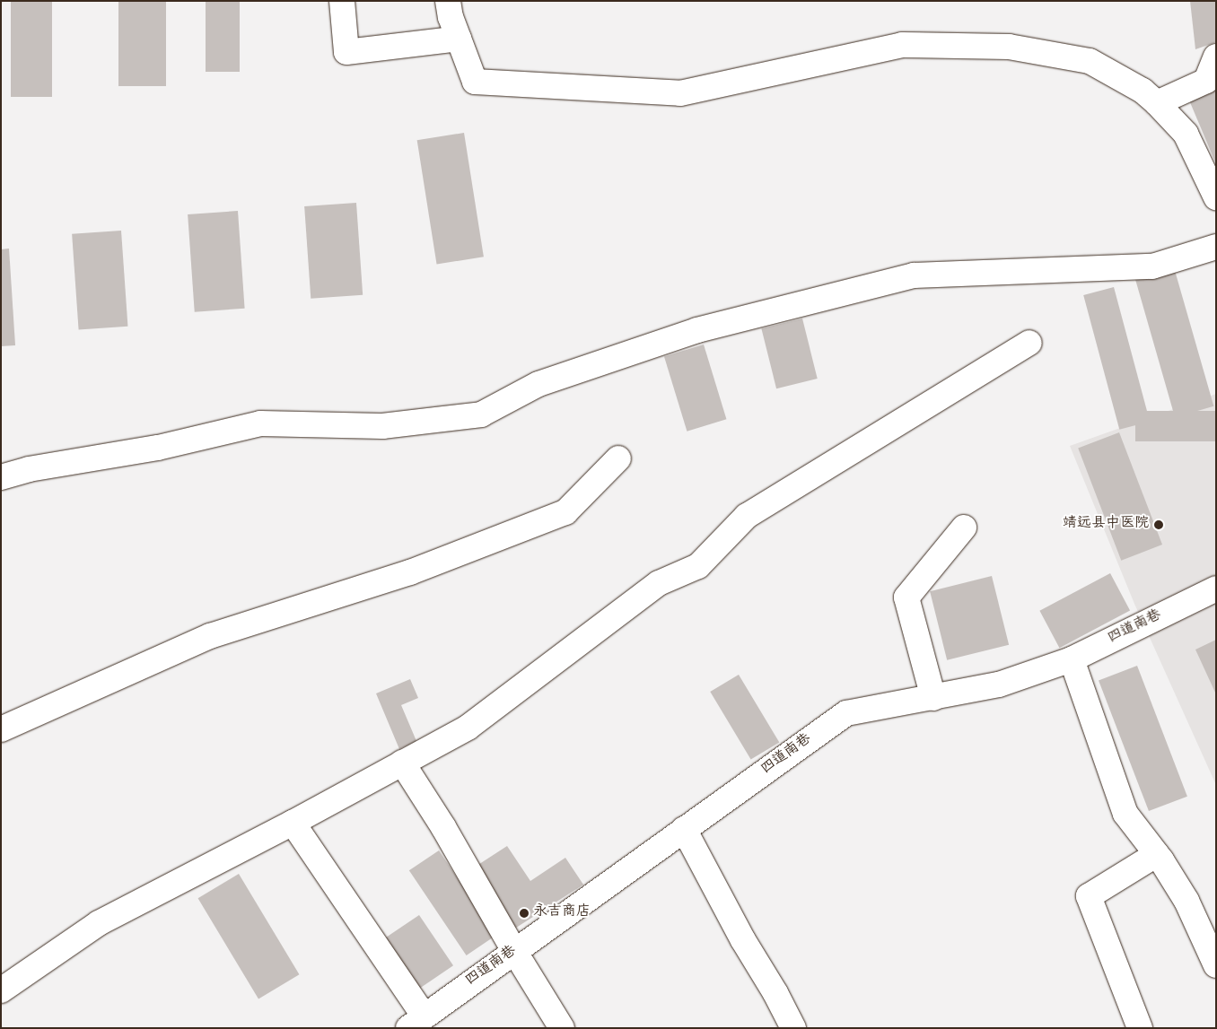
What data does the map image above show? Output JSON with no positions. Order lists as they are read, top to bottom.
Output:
{
  "streets": {
    "street": ["四道南巷"]
  },
  "places": ["靖远县中医院", "永吉商店"]
}
